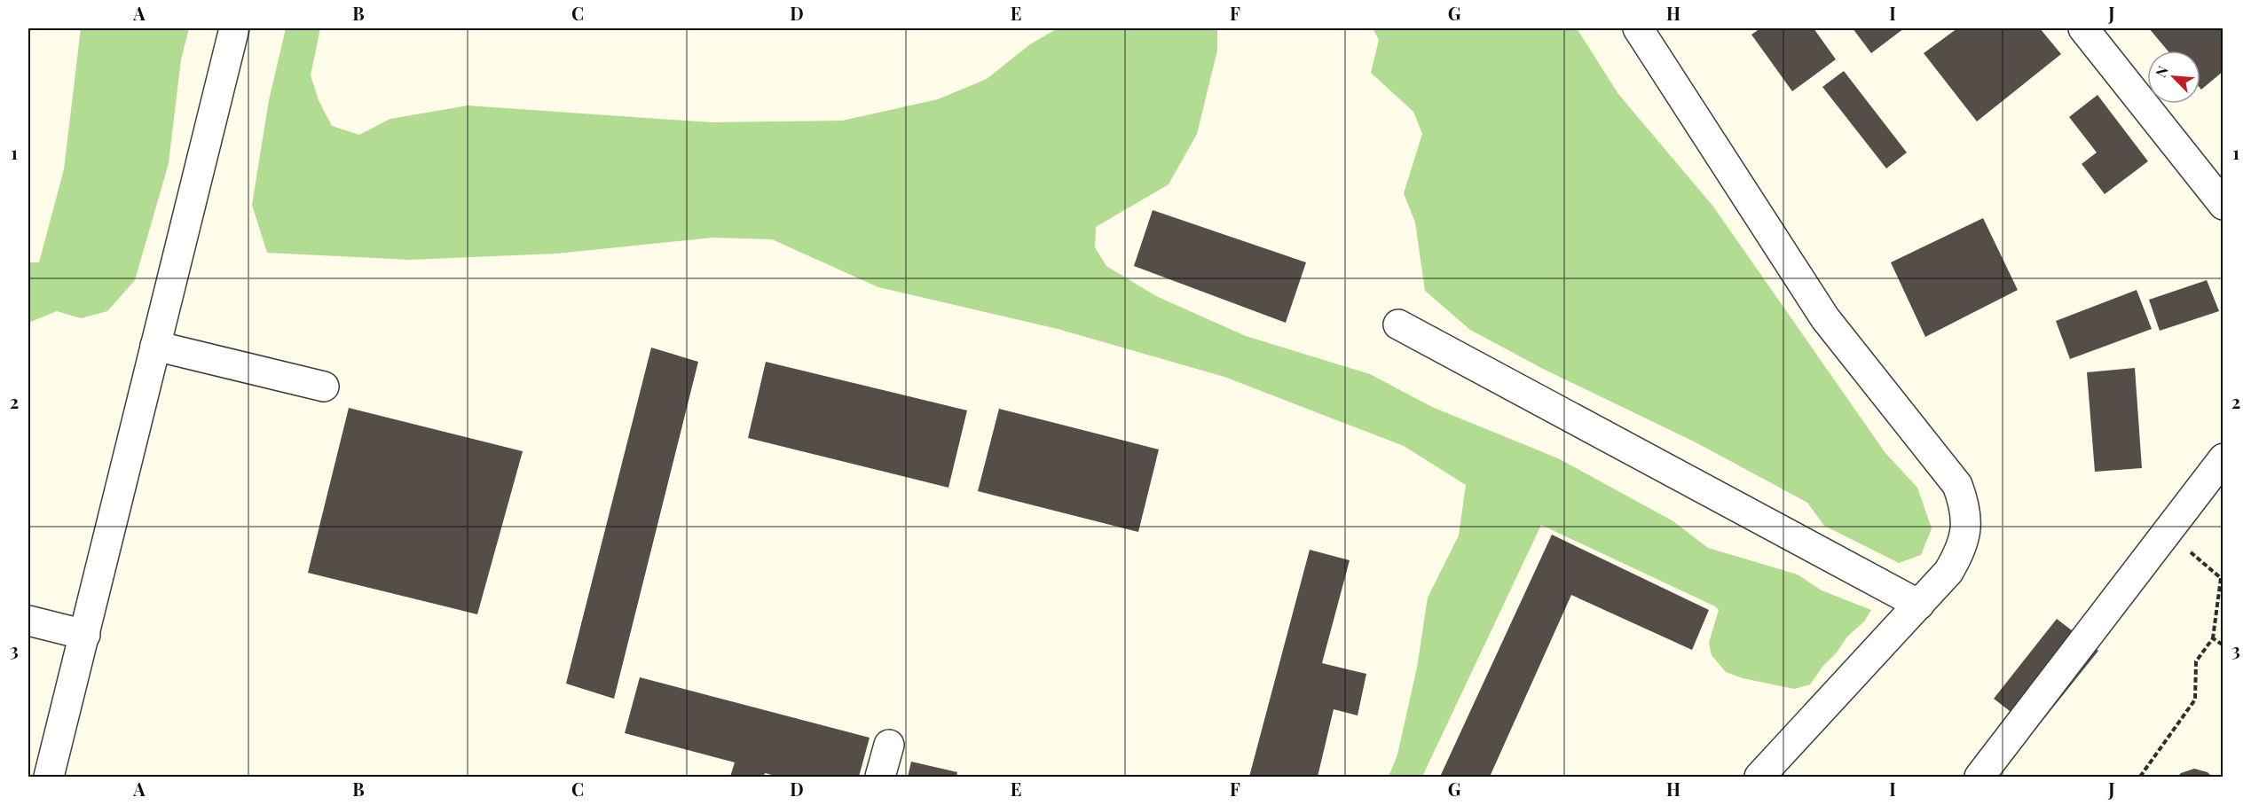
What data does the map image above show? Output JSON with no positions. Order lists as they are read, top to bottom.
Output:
{
  "north": "top left",
  "grid": {
    "columns": [
      "A",
      "B",
      "C",
      "D",
      "E",
      "F",
      "G",
      "H",
      "I",
      "J"
    ],
    "rows": ["1", "2", "3"]
  }
}
